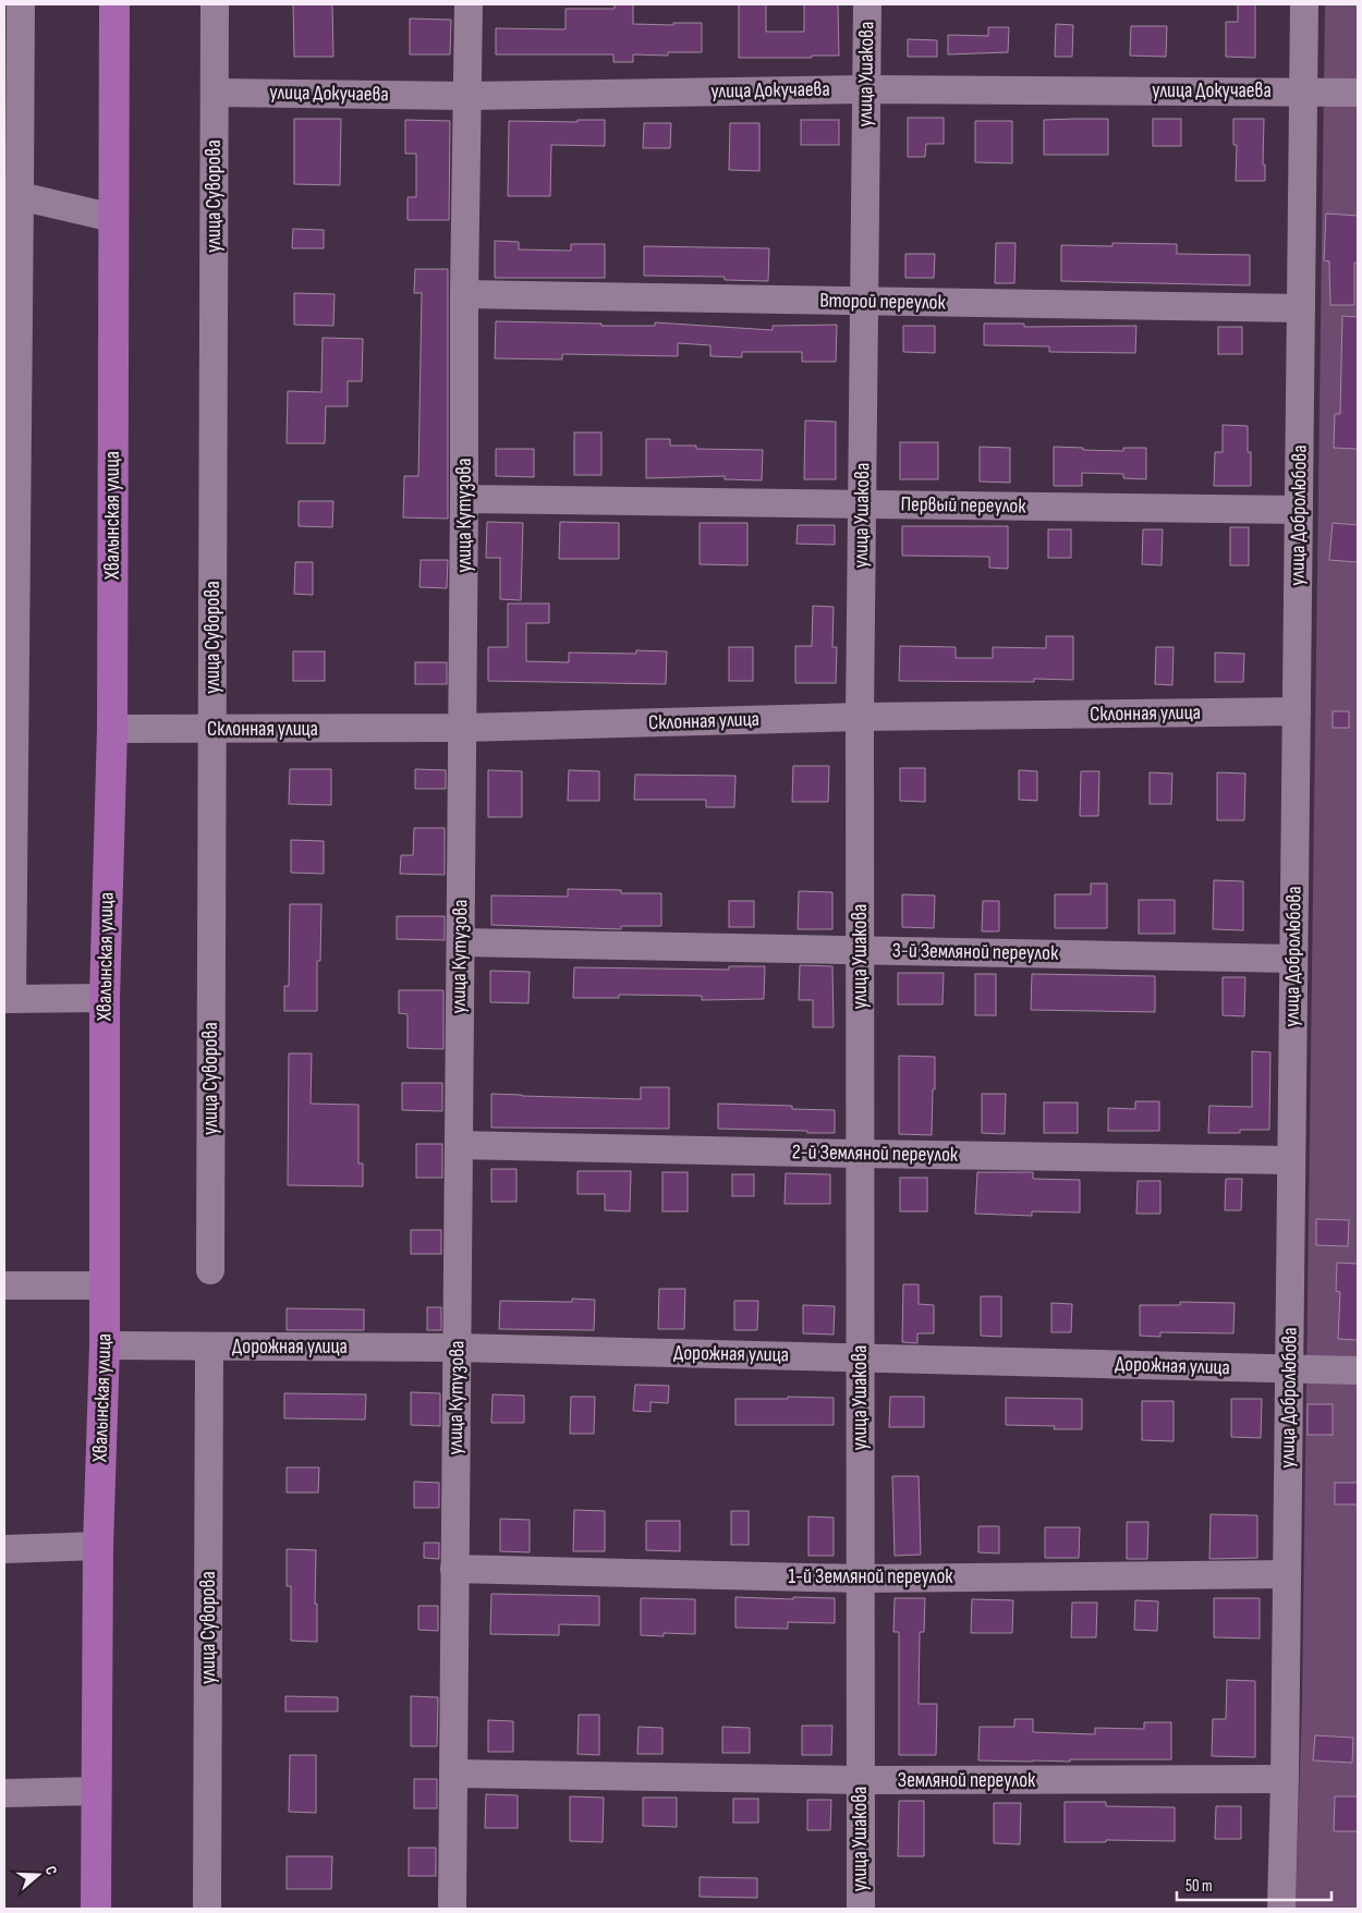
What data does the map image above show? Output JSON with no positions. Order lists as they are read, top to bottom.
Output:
{
  "streets": {
    "main road": ["Хвалынская улица"],
    "street": [
      "улица Ушакова",
      "улица Докучаева",
      "улица Суворова",
      "Второй переулок",
      "Первый переулок",
      "улица Кутузова",
      "улица Добролюбова",
      "Склонная улица",
      "3-й Земляной переулок",
      "2-й Земляной переулок",
      "Дорожная улица",
      "1-й Земляной переулок",
      "Земляной переулок"
    ]
  },
  "crossings": [
    ["улица Ушакова", "улица Докучаева"],
    ["улица Ушакова", "Второй переулок"],
    ["улица Ушакова", "Первый переулок"],
    ["улица Ушакова", "Склонная улица"],
    ["улица Ушакова", "3-й Земляной переулок"],
    ["улица Ушакова", "2-й Земляной переулок"],
    ["улица Ушакова", "Дорожная улица"],
    ["улица Ушакова", "1-й Земляной переулок"],
    ["улица Ушакова", "Земляной переулок"],
    ["улица Докучаева", "улица Суворова"],
    ["улица Докучаева", "улица Кутузова"],
    ["улица Докучаева", "улица Добролюбова"],
    ["улица Суворова", "Склонная улица"],
    ["улица Суворова", "Дорожная улица"],
    ["Второй переулок", "улица Кутузова"],
    ["Второй переулок", "улица Добролюбова"],
    ["Первый переулок", "улица Кутузова"],
    ["Первый переулок", "улица Добролюбова"],
    ["Хвалынская улица", "Склонная улица"],
    ["Хвалынская улица", "Дорожная улица"],
    ["улица Кутузова", "Склонная улица"],
    ["улица Кутузова", "3-й Земляной переулок"],
    ["улица Кутузова", "2-й Земляной переулок"],
    ["улица Кутузова", "Дорожная улица"],
    ["улица Кутузова", "1-й Земляной переулок"],
    ["улица Кутузова", "Земляной переулок"],
    ["улица Добролюбова", "Склонная улица"],
    ["улица Добролюбова", "3-й Земляной переулок"],
    ["улица Добролюбова", "2-й Земляной переулок"],
    ["улица Добролюбова", "Дорожная улица"],
    ["улица Добролюбова", "1-й Земляной переулок"],
    ["улица Добролюбова", "Земляной переулок"]
  ],
  "scale_bar": "50 m",
  "north": "right"
}
